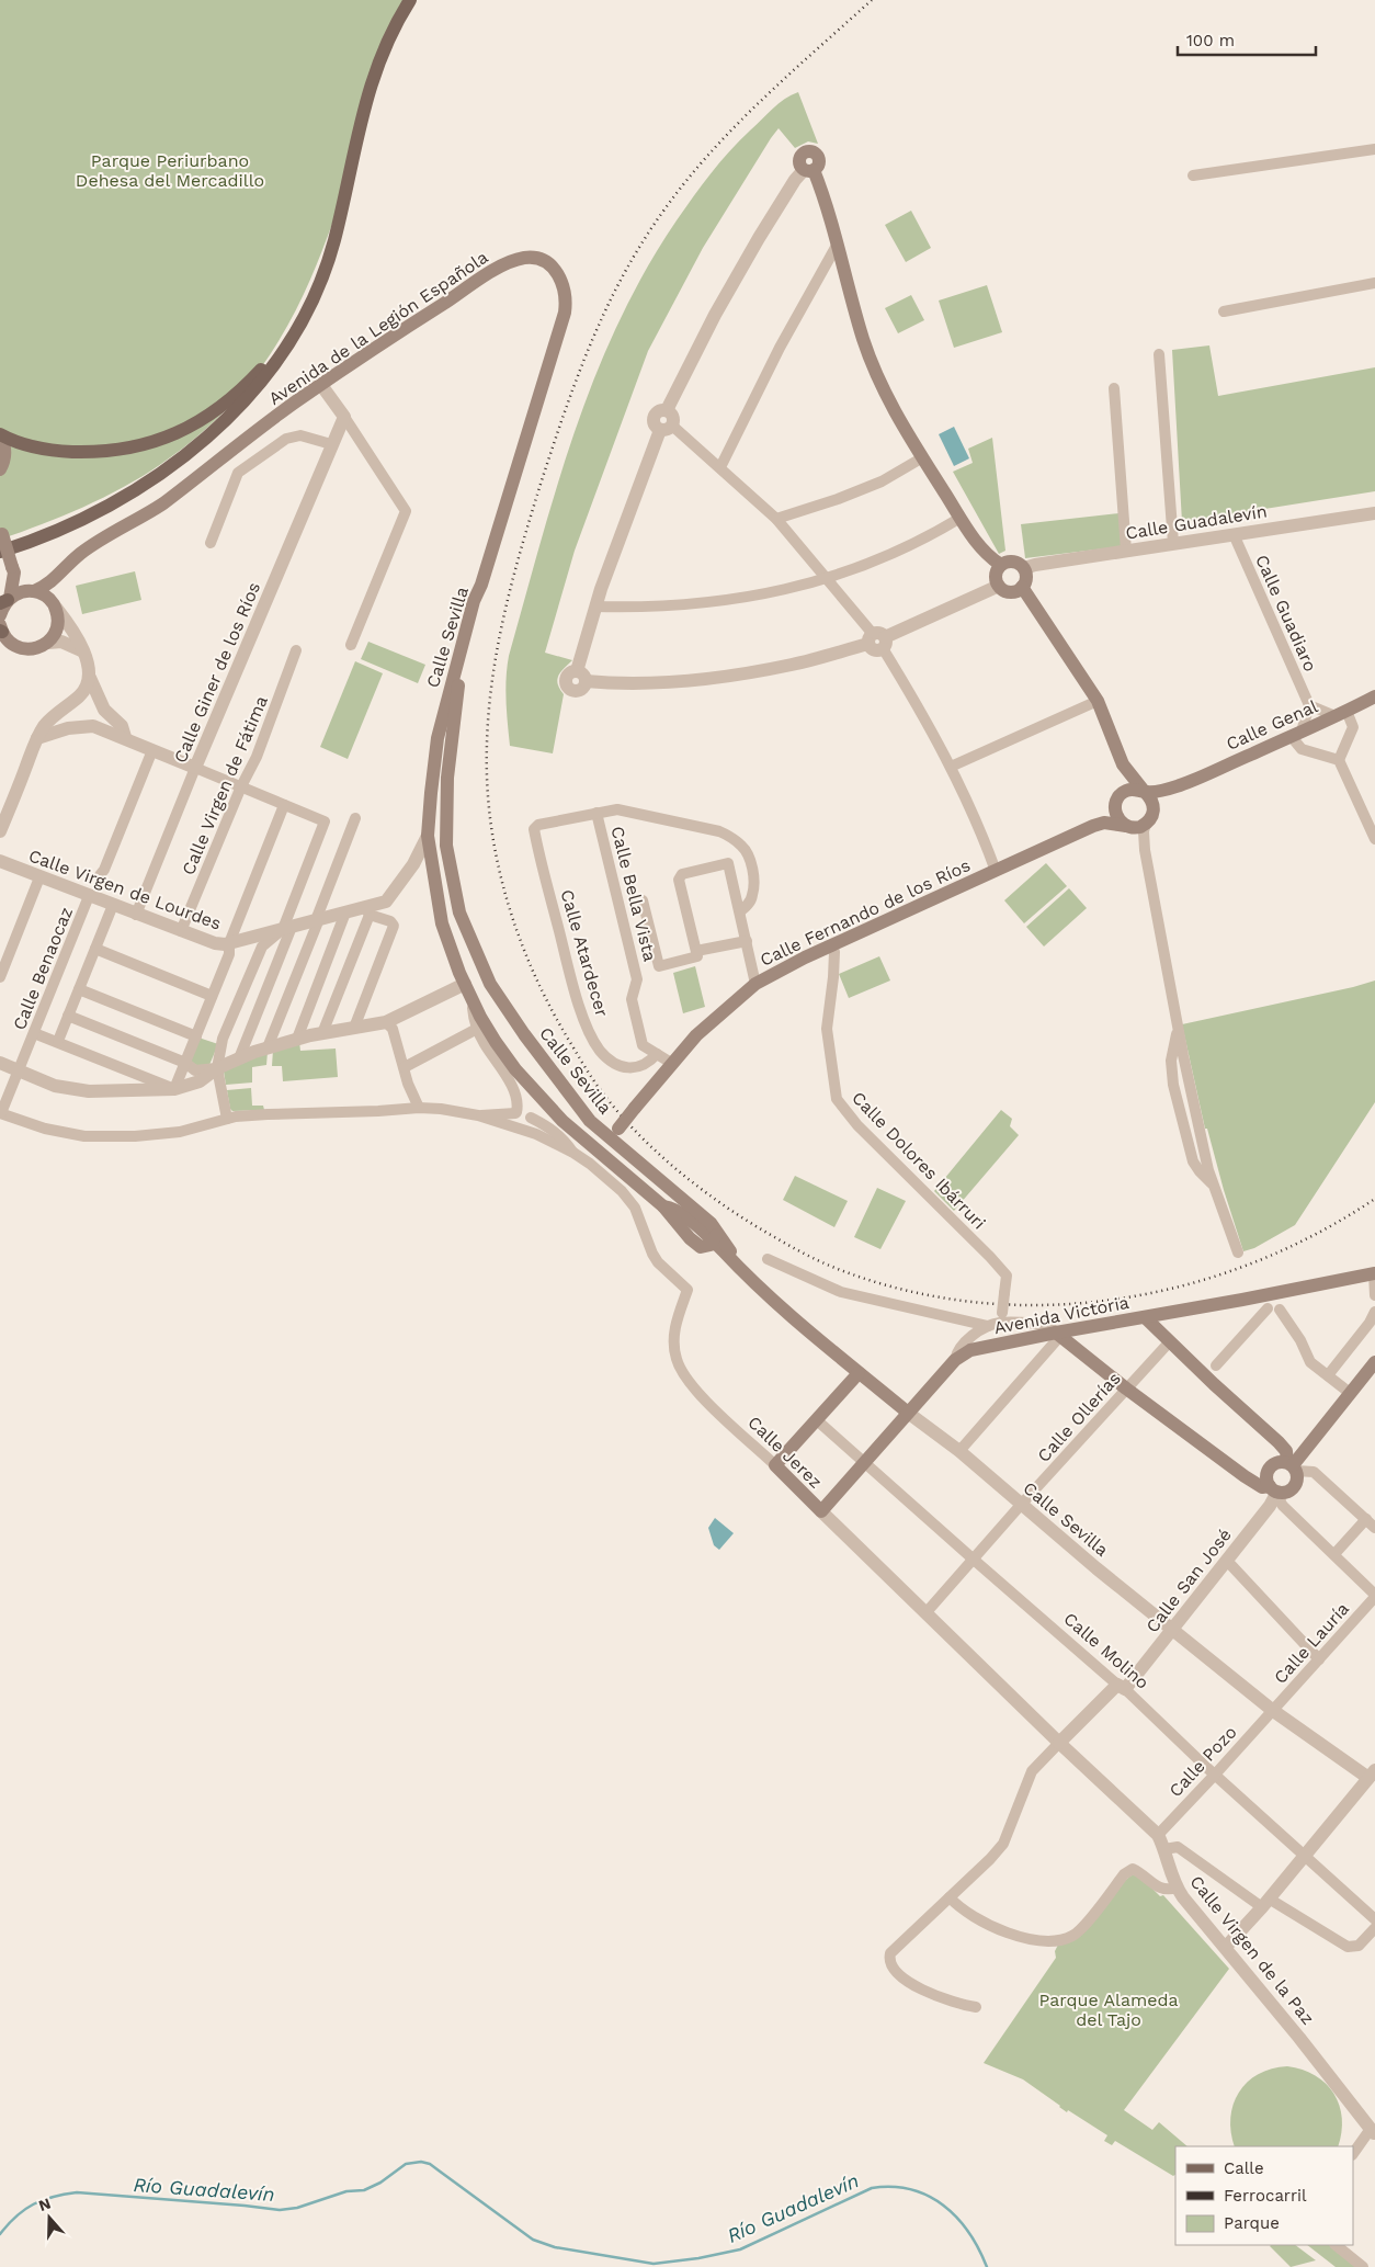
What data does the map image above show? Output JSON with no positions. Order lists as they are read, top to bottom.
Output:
{
  "streets": {
    "main road": [
      "Avenida de la Legión Española",
      "Calle Sevilla",
      "Calle Genal",
      "Calle Fernando de los Ríos",
      "Avenida Victoria",
      "Calle Jerez"
    ],
    "street": [
      "Calle Guadalevín",
      "Calle Guadiaro",
      "Calle Giner de los Ríos",
      "Calle Virgen de Fátima",
      "Calle Virgen de Lourdes",
      "Calle Bella Vista",
      "Calle Atardecer",
      "Calle Benaocaz",
      "Calle Dolores Ibárruri",
      "Calle Ollerías",
      "Calle San José",
      "Calle Lauría",
      "Calle Molino",
      "Calle Pozo",
      "Calle Virgen de la Paz"
    ]
  },
  "crossings": [
    ["Avenida de la Legión Española", "Calle Sevilla"],
    ["Calle Guadalevín", "Calle Guadiaro"],
    ["Calle Sevilla", "Calle Virgen de Lourdes"],
    ["Calle Sevilla", "Calle Fernando de los Ríos"],
    ["Calle Sevilla", "Avenida Victoria"],
    ["Calle Sevilla", "Calle Ollerías"],
    ["Calle Sevilla", "Calle San José"],
    ["Calle Sevilla", "Calle Lauría"],
    ["Calle Sevilla", "Calle Pozo"],
    ["Calle Giner de los Ríos", "Calle Virgen de Lourdes"],
    ["Calle Genal", "Calle Fernando de los Ríos"],
    ["Calle Virgen de Fátima", "Calle Virgen de Lourdes"],
    ["Calle Virgen de Lourdes", "Calle Benaocaz"],
    ["Calle Bella Vista", "Calle Fernando de los Ríos"],
    ["Calle Bella Vista", "Calle Atardecer"],
    ["Calle Fernando de los Ríos", "Calle Dolores Ibárruri"],
    ["Avenida Victoria", "Calle Jerez"],
    ["Avenida Victoria", "Calle Molino"],
    ["Calle Ollerías", "Calle Jerez"],
    ["Calle Ollerías", "Calle Molino"],
    ["Calle Jerez", "Calle San José"],
    ["Calle Jerez", "Calle Virgen de la Paz"],
    ["Calle San José", "Calle Molino"],
    ["Calle San José", "Calle Virgen de la Paz"],
    ["Calle Lauría", "Calle Pozo"],
    ["Calle Molino", "Calle Pozo"],
    ["Calle Pozo", "Calle Virgen de la Paz"]
  ],
  "water": ["Río Guadalevín"],
  "parks": ["Parque Periurbano Dehesa del Mercadillo", "Parque Alameda del Tajo"],
  "legend": ["Calle", "Ferrocarril", "Parque"],
  "scale_bar": "100 m",
  "north": "top"
}
